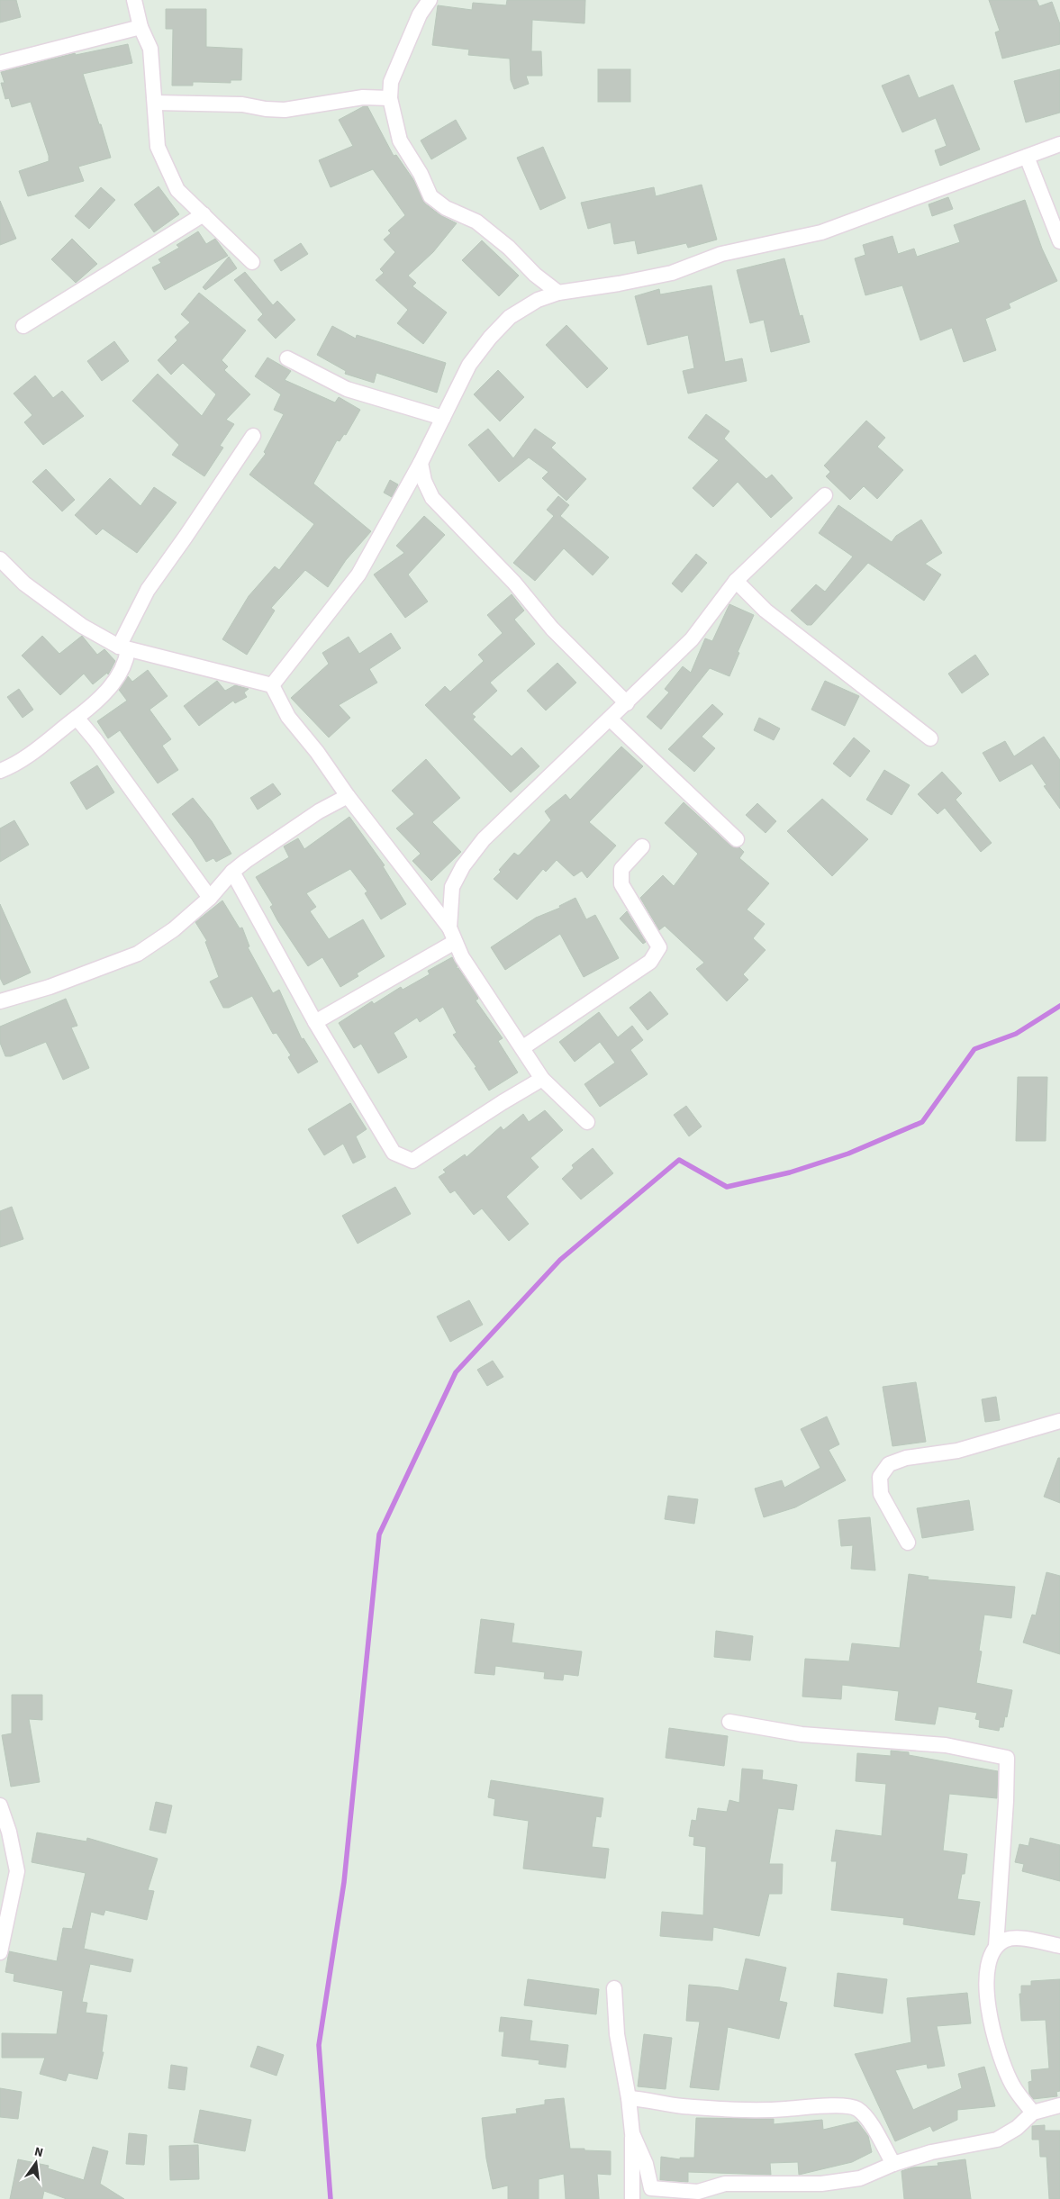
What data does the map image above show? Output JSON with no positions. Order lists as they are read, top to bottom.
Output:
{
  "north": "top"
}
